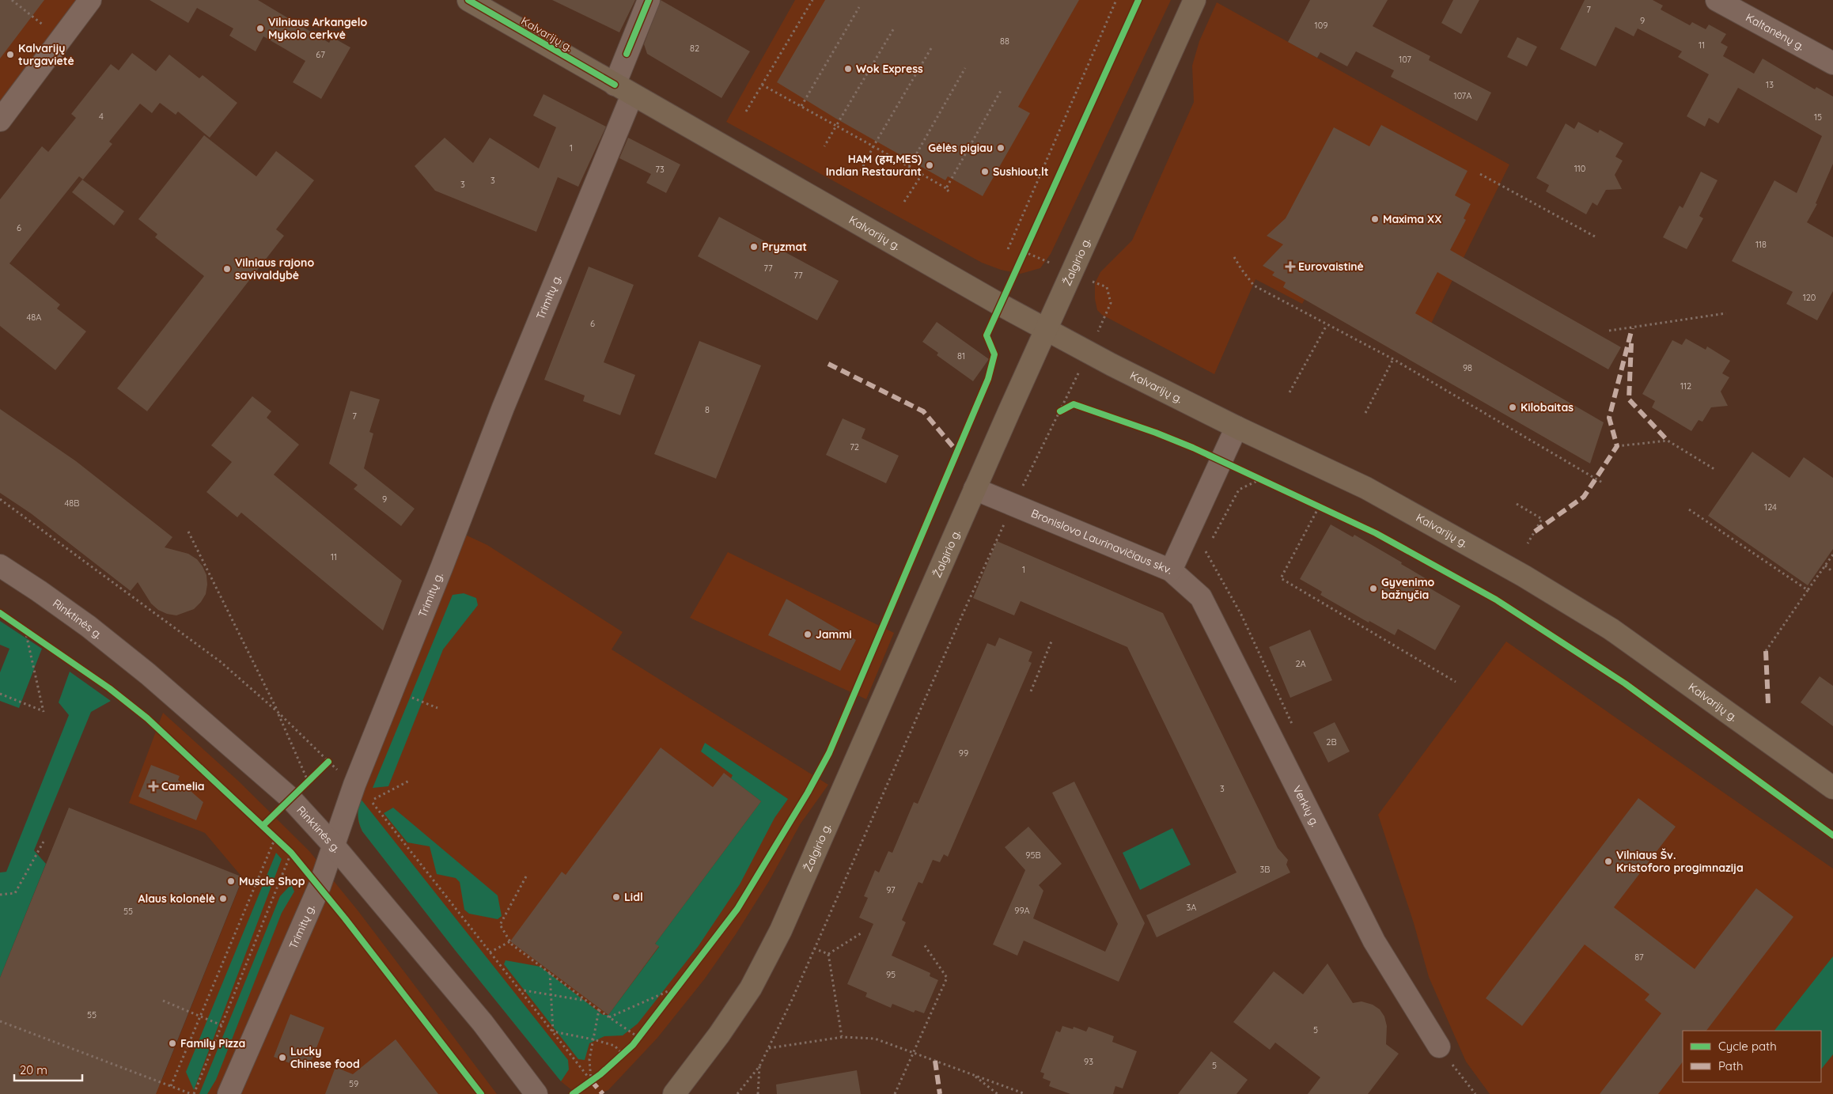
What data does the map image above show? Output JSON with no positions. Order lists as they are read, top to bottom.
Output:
{
  "streets": {
    "main road": ["Kalvarijų g.", "Žalgirio g."],
    "street": [
      "Kaltanėnų g.",
      "Trimitų g.",
      "Bronislovo Laurinavičiaus skv.",
      "Rinktinės g.",
      "Verkių g."
    ]
  },
  "crossings": [
    ["Kalvarijų g.", "Žalgirio g."],
    ["Kalvarijų g.", "Trimitų g."],
    ["Kalvarijų g.", "Bronislovo Laurinavičiaus skv."],
    ["Žalgirio g.", "Bronislovo Laurinavičiaus skv."],
    ["Trimitų g.", "Rinktinės g."],
    ["Bronislovo Laurinavičiaus skv.", "Verkių g."]
  ],
  "places": {
    "other": [
      "Vilniaus Arkangelo Mykolo cerkvė",
      "Kalvarijų turgavietė",
      "Wok Express",
      "Gėlės pigiau",
      "HAM (हम,MES) Indian Restaurant",
      "Sushiout.lt",
      "Maxima XX",
      "Pryzmat",
      "Vilniaus rajono savivaldybė",
      "Kilobaitas",
      "Gyvenimo bažnyčia",
      "Jammi",
      "Vilniaus Šv. Kristoforo progimnazija",
      "Muscle Shop",
      "Lidl",
      "Alaus kolonėlė",
      "Family Pizza",
      "Lucky Chinese food"
    ],
    "health": ["Eurovaistinė", "Camelia"]
  },
  "house_numbers": [
    "7",
    "9",
    "109",
    "88",
    "11",
    "82",
    "67",
    "107",
    "13",
    "107A",
    "4",
    "15",
    "1",
    "110",
    "73",
    "3",
    "3",
    "6",
    "118",
    "77",
    "77",
    "120",
    "48A",
    "6",
    "81",
    "98",
    "112",
    "8",
    "7",
    "72",
    "9",
    "48B",
    "124",
    "11",
    "1",
    "2A",
    "2B",
    "99",
    "3",
    "95B",
    "3B",
    "97",
    "3A",
    "99A",
    "55",
    "87",
    "95",
    "55",
    "5",
    "93",
    "5",
    "59"
  ],
  "legend": ["Cycle path", "Path"],
  "scale_bar": "20 m"
}
